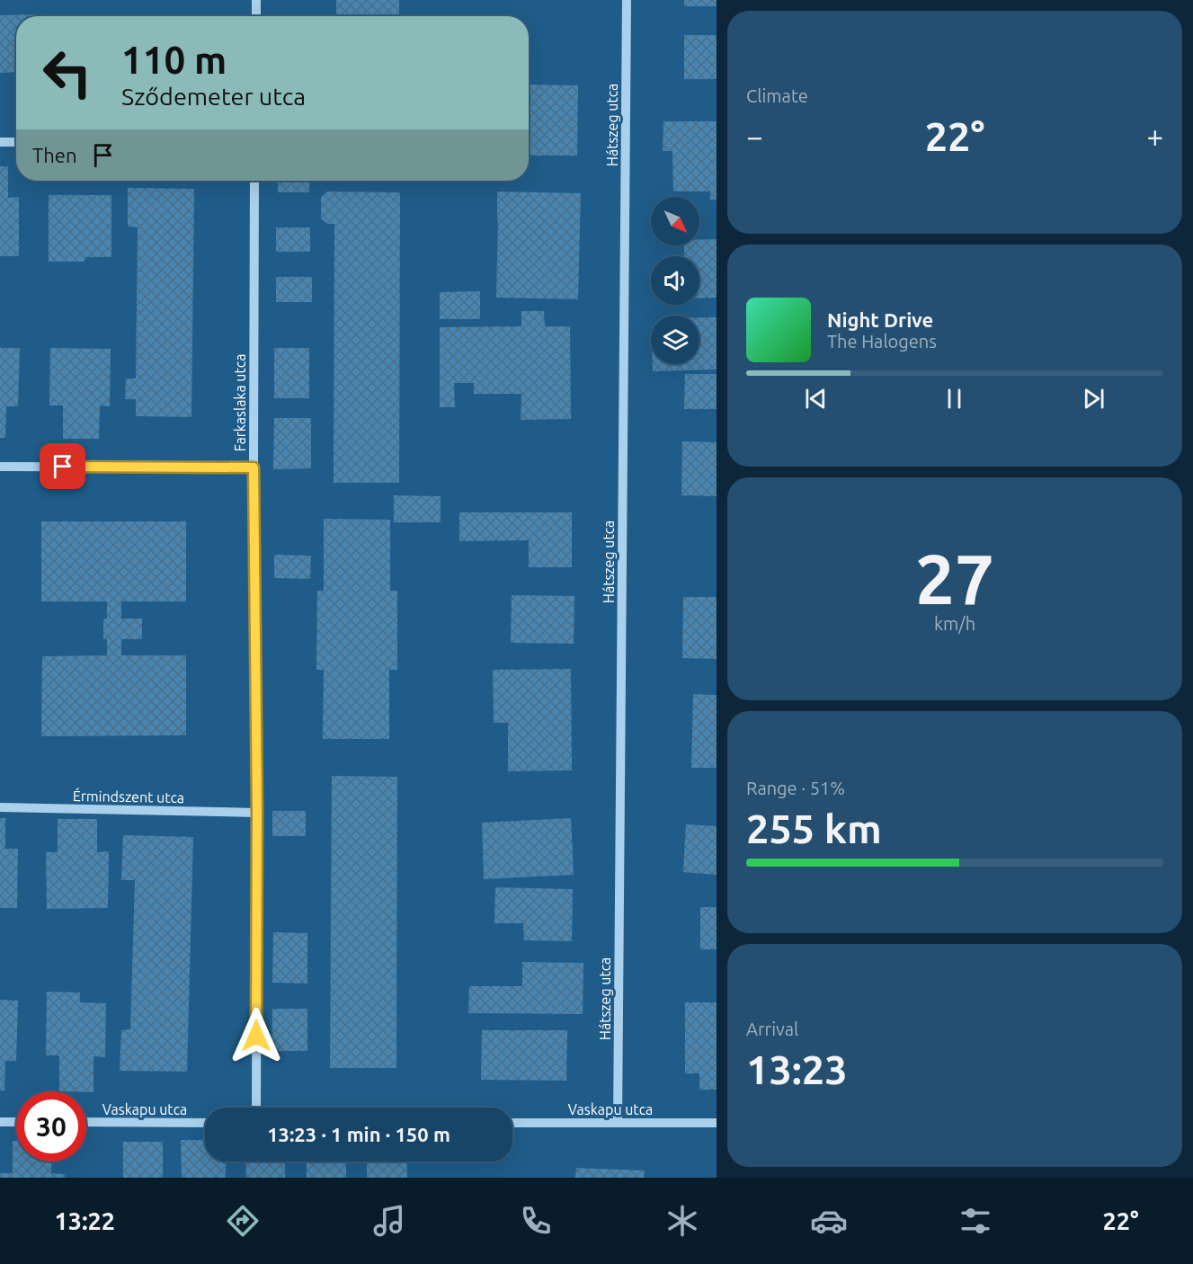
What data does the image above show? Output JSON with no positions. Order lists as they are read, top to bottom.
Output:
{
  "streets": {
    "street": [
      "Hátszeg utca",
      "Farkaslaka utca",
      "Érmindszent utca",
      "Vaskapu utca"
    ]
  },
  "crossings": [
    ["Hátszeg utca", "Vaskapu utca"],
    ["Farkaslaka utca", "Érmindszent utca"]
  ],
  "north": "bottom right",
  "page": {
    "tile": [
      "Climate",
      ["27", "km/h"],
      ["Range · 51%", "255 km"],
      ["Arrival", "13:23"]
    ],
    "turn": ["110 m", "Sződemeter utca"],
    "heat": ["−", "22°", "+"],
    "then": "Then",
    "song": ["Night Drive", "The Halogens"],
    "limit": "30",
    "trip": "13:23 · 1 min · 150 m",
    "tabs": ["13:22", "22°"]
  }
}
